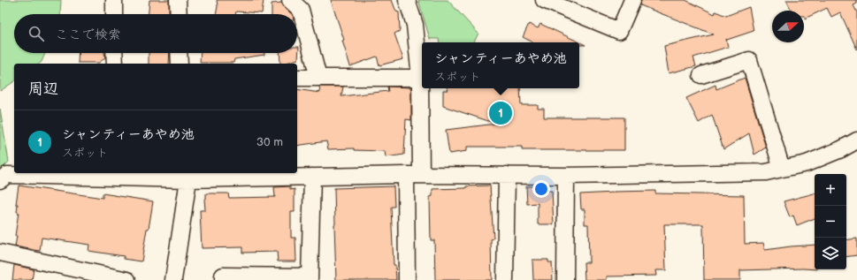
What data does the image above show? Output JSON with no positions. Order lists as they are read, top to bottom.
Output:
{
  "north": "right",
  "page": {
    "search": "ここで検索",
    "popup": ["シャンティーあやめ池", "スポット"],
    "heading": "周辺",
    "pins": "1",
    "list": [
      {
        "mark": "1",
        "name": "シャンティーあやめ池",
        "note": "スポット",
        "value": "30 m"
      }
    ],
    "map_buttons": ["+", "−"]
  }
}
